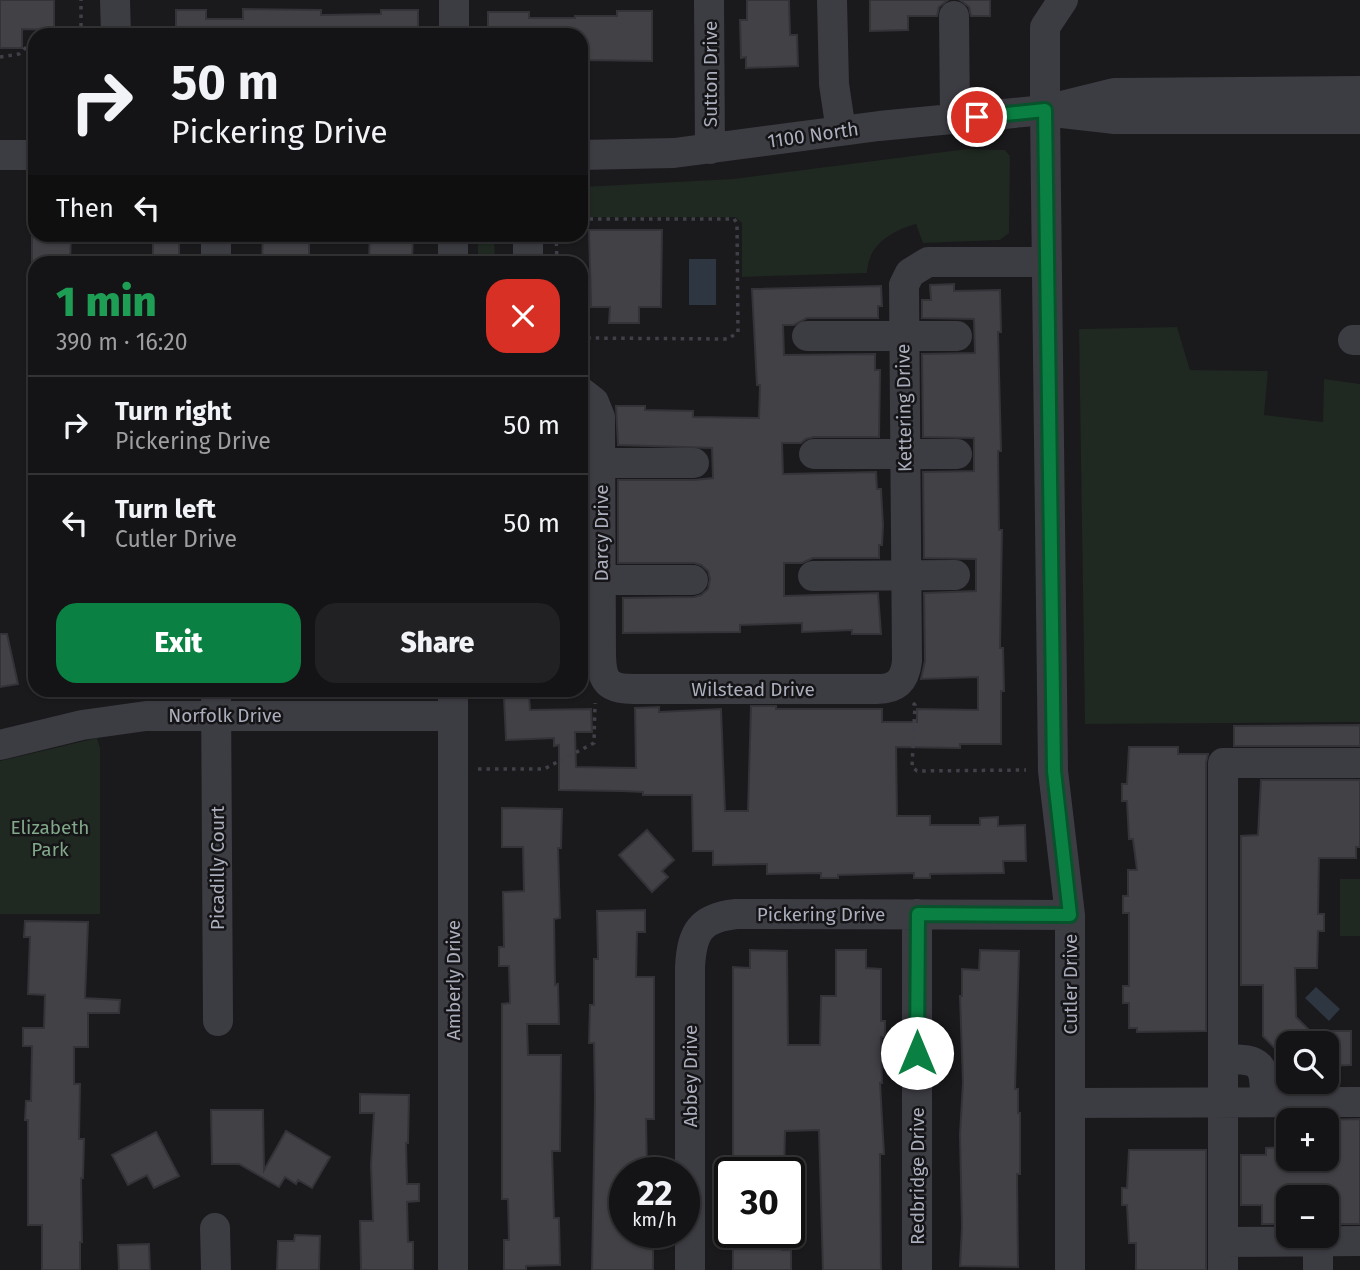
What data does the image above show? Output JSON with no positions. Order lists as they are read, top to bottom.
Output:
{
  "streets": {
    "street": [
      "Sutton Drive",
      "1100 North",
      "Kettering Drive",
      "Darcy Drive",
      "Wilstead Drive",
      "Norfolk Drive",
      "Picadilly Court",
      "Pickering Drive",
      "Amberly Drive",
      "Cutler Drive",
      "Abbey Drive",
      "Redbridge Drive"
    ]
  },
  "crossings": [
    ["Sutton Drive", "1100 North"],
    ["1100 North", "Cutler Drive"],
    ["Kettering Drive", "Wilstead Drive"],
    ["Kettering Drive", "Cutler Drive"],
    ["Darcy Drive", "Wilstead Drive"],
    ["Norfolk Drive", "Picadilly Court"],
    ["Norfolk Drive", "Amberly Drive"],
    ["Pickering Drive", "Cutler Drive"],
    ["Pickering Drive", "Abbey Drive"],
    ["Pickering Drive", "Redbridge Drive"]
  ],
  "parks": ["Elizabeth Park"],
  "page": {
    "turn": ["50 m", "Pickering Drive"],
    "then": "Then",
    "heading": ["1 min", "390 m · 16:20"],
    "list": [
      {
        "name": "Turn right",
        "note": "Pickering Drive",
        "value": "50 m"
      },
      {
        "name": "Turn left",
        "note": "Cutler Drive",
        "value": "50 m"
      }
    ],
    "buttons": ["Exit", "Share"],
    "map_buttons": ["+", "−"],
    "speed": "22 km/h",
    "limit": "30"
  }
}
